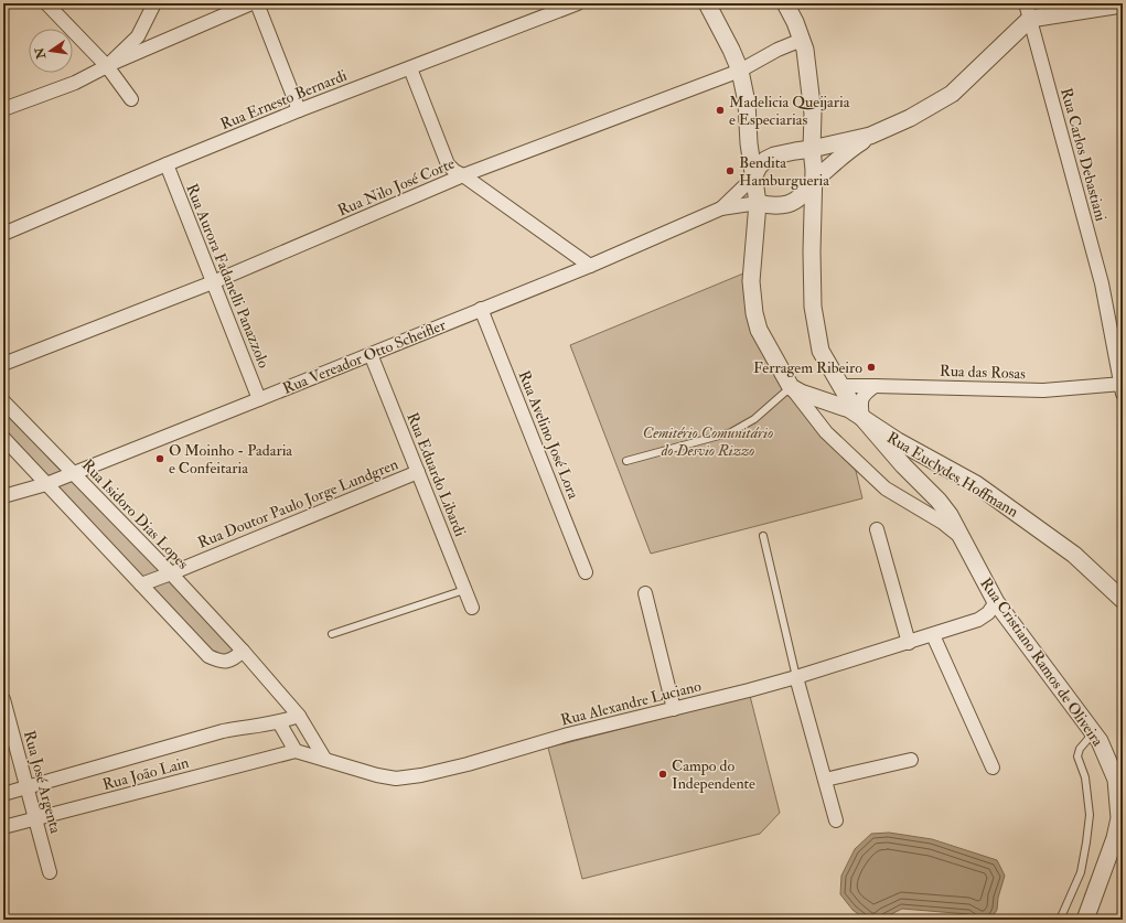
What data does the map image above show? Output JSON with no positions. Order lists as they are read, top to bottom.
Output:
{
  "streets": {
    "street": [
      "Rua Ernesto Bernardi",
      "Rua Carlos Debastiani",
      "Rua Nilo José Corte",
      "Rua Aurora Fadanelli Panazzolo",
      "Rua Vereador Otto Scheifler",
      "Rua das Rosas",
      "Rua Avelino José Lora",
      "Rua Eduardo Libardi",
      "Rua Euclydes Hoffmann",
      "Rua Doutor Paulo Jorge Lundgren",
      "Rua Isidoro Dias Lopes",
      "Rua Cristiano Ramos de Oliveira",
      "Rua Alexandre Luciano",
      "Rua João Lain",
      "Rua José Argenta"
    ]
  },
  "crossings": [
    ["Rua Ernesto Bernardi", "Rua Aurora Fadanelli Panazzolo"],
    ["Rua Carlos Debastiani", "Rua das Rosas"],
    ["Rua Nilo José Corte", "Rua Aurora Fadanelli Panazzolo"],
    ["Rua Nilo José Corte", "Rua Cristiano Ramos de Oliveira"],
    ["Rua Aurora Fadanelli Panazzolo", "Rua Vereador Otto Scheifler"],
    ["Rua Vereador Otto Scheifler", "Rua Avelino José Lora"],
    ["Rua Vereador Otto Scheifler", "Rua Eduardo Libardi"],
    ["Rua Vereador Otto Scheifler", "Rua Isidoro Dias Lopes"],
    ["Rua Vereador Otto Scheifler", "Rua Cristiano Ramos de Oliveira"],
    ["Rua das Rosas", "Rua Cristiano Ramos de Oliveira"],
    ["Rua Eduardo Libardi", "Rua Doutor Paulo Jorge Lundgren"],
    ["Rua Euclydes Hoffmann", "Rua Cristiano Ramos de Oliveira"],
    ["Rua Doutor Paulo Jorge Lundgren", "Rua Isidoro Dias Lopes"],
    ["Rua Isidoro Dias Lopes", "Rua Alexandre Luciano"],
    ["Rua Cristiano Ramos de Oliveira", "Rua Alexandre Luciano"],
    ["Rua Alexandre Luciano", "Rua João Lain"],
    ["Rua João Lain", "Rua José Argenta"]
  ],
  "parks": ["Cemitério Comunitário do Desvio Rizzo"],
  "places": [
    "Madelicia Queijaria e Especiarias",
    "Bendita Hamburgueria",
    "Ferragem Ribeiro",
    "O Moinho - Padaria e Confeitaria",
    "Campo do Independente"
  ],
  "north": "left"
}
